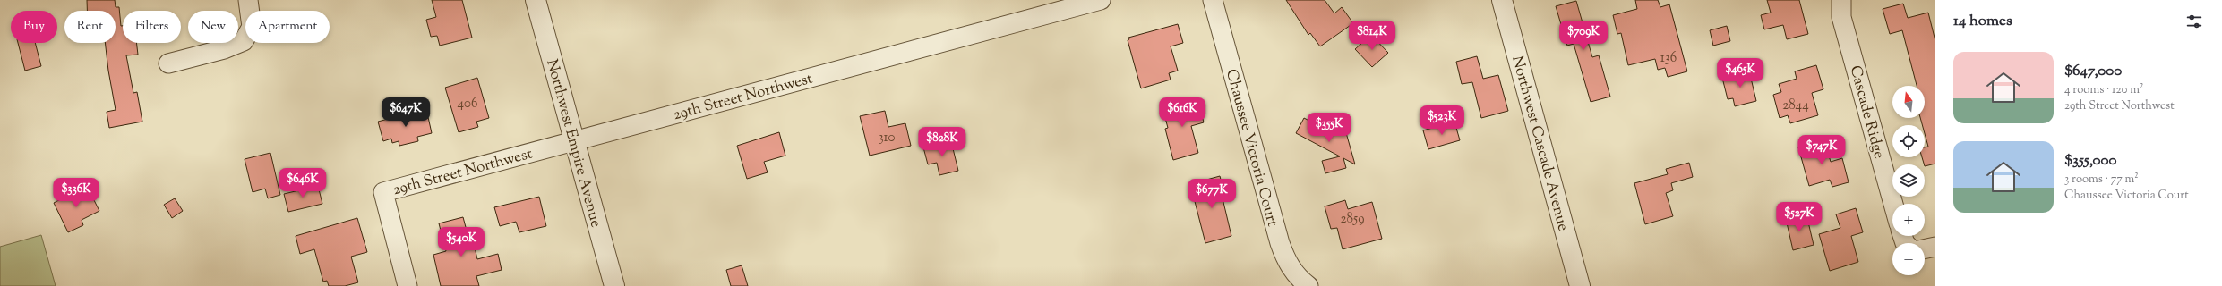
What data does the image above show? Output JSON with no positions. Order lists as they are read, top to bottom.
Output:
{
  "streets": {
    "street": [
      "29th Street Northwest",
      "Cascade Ridge",
      "Northwest Empire Avenue",
      "Northwest Cascade Avenue",
      "Chaussee Victoria Court"
    ]
  },
  "crossings": [
    ["29th Street Northwest", "Northwest Empire Avenue"]
  ],
  "house_numbers": [
    "136",
    "406",
    "2844",
    "310",
    "2859"
  ],
  "north": "top",
  "page": {
    "heading": "14 homes",
    "chip": [
      "Buy",
      "Rent",
      "Filters",
      "New",
      "Apartment"
    ],
    "price": [
      "$814K",
      "$709K",
      "$465K",
      "$647K",
      "$616K",
      "$523K",
      "$355K",
      "$828K",
      "$747K",
      "$646K",
      "$336K",
      "$677K",
      "$527K",
      "$540K"
    ],
    "list": [
      {
        "name": "$647,000",
        "note": "4 rooms · 120 m² · 29th Street Northwest"
      },
      {
        "name": "$355,000",
        "note": "3 rooms · 77 m² · Chaussee Victoria Court"
      }
    ],
    "map_buttons": ["+", "−"]
  }
}
